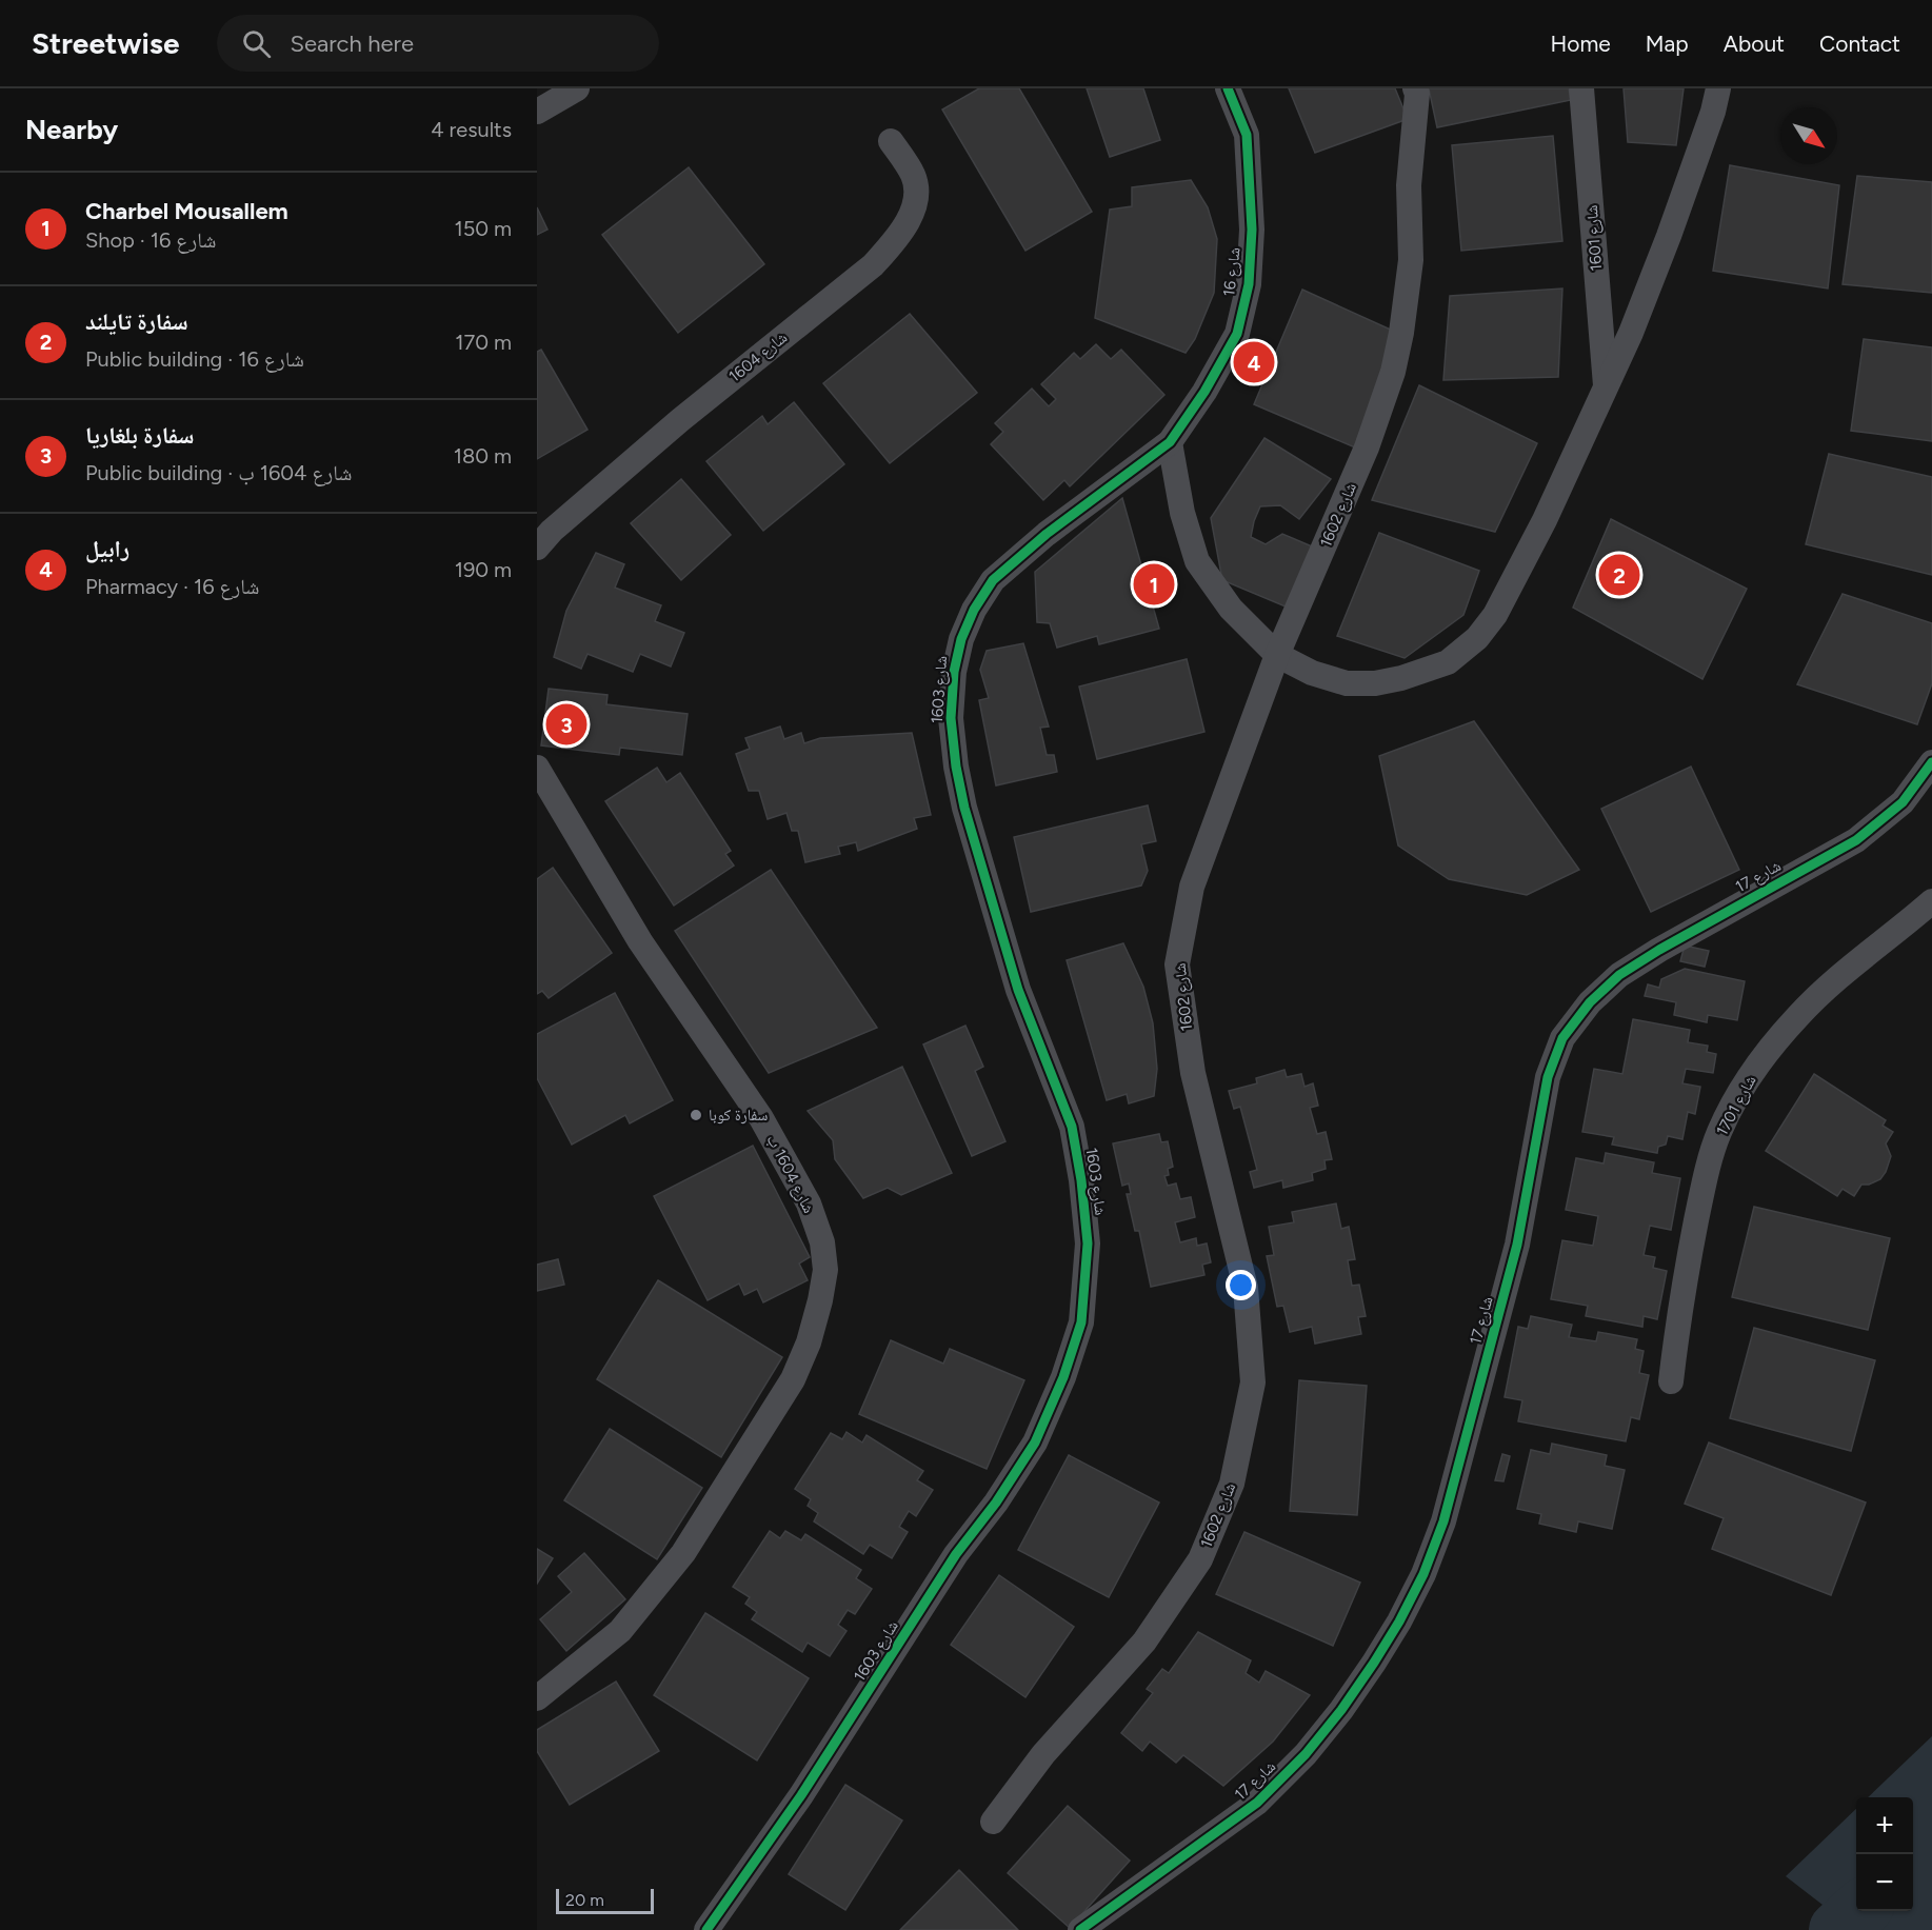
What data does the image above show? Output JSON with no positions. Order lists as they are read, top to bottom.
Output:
{
  "streets": {
    "street": [
      "شارع 1601",
      "شارع 16",
      "شارع 1604",
      "شارع 1602",
      "شارع 1603",
      "شارع 17",
      "شارع 1701",
      "شارع 1604 ب"
    ]
  },
  "crossings": [
    ["شارع 16", "شارع 1603"]
  ],
  "places": ["سفارة كوبا"],
  "scale_bar": "20 m",
  "north": "bottom right",
  "page": {
    "header": "Streetwise",
    "search": "Search here",
    "nav": [
      "Home",
      "Map",
      "About",
      "Contact"
    ],
    "heading": ["Nearby", "4 results"],
    "list": [
      {
        "mark": "1",
        "name": "Charbel Mousallem",
        "note": "Shop · شارع 16",
        "value": "150 m"
      },
      {
        "mark": "2",
        "name": "سفارة تايلند",
        "note": "Public building · شارع 16",
        "value": "170 m"
      },
      {
        "mark": "3",
        "name": "سفارة بلغاريا",
        "note": "Public building · شارع 1604 ب",
        "value": "180 m"
      },
      {
        "mark": "4",
        "name": "رابيل",
        "note": "Pharmacy · شارع 16",
        "value": "190 m"
      }
    ],
    "pins": [
      "4",
      "2",
      "1",
      "3"
    ],
    "map_buttons": ["+", "−"],
    "scale": "20 m"
  }
}
